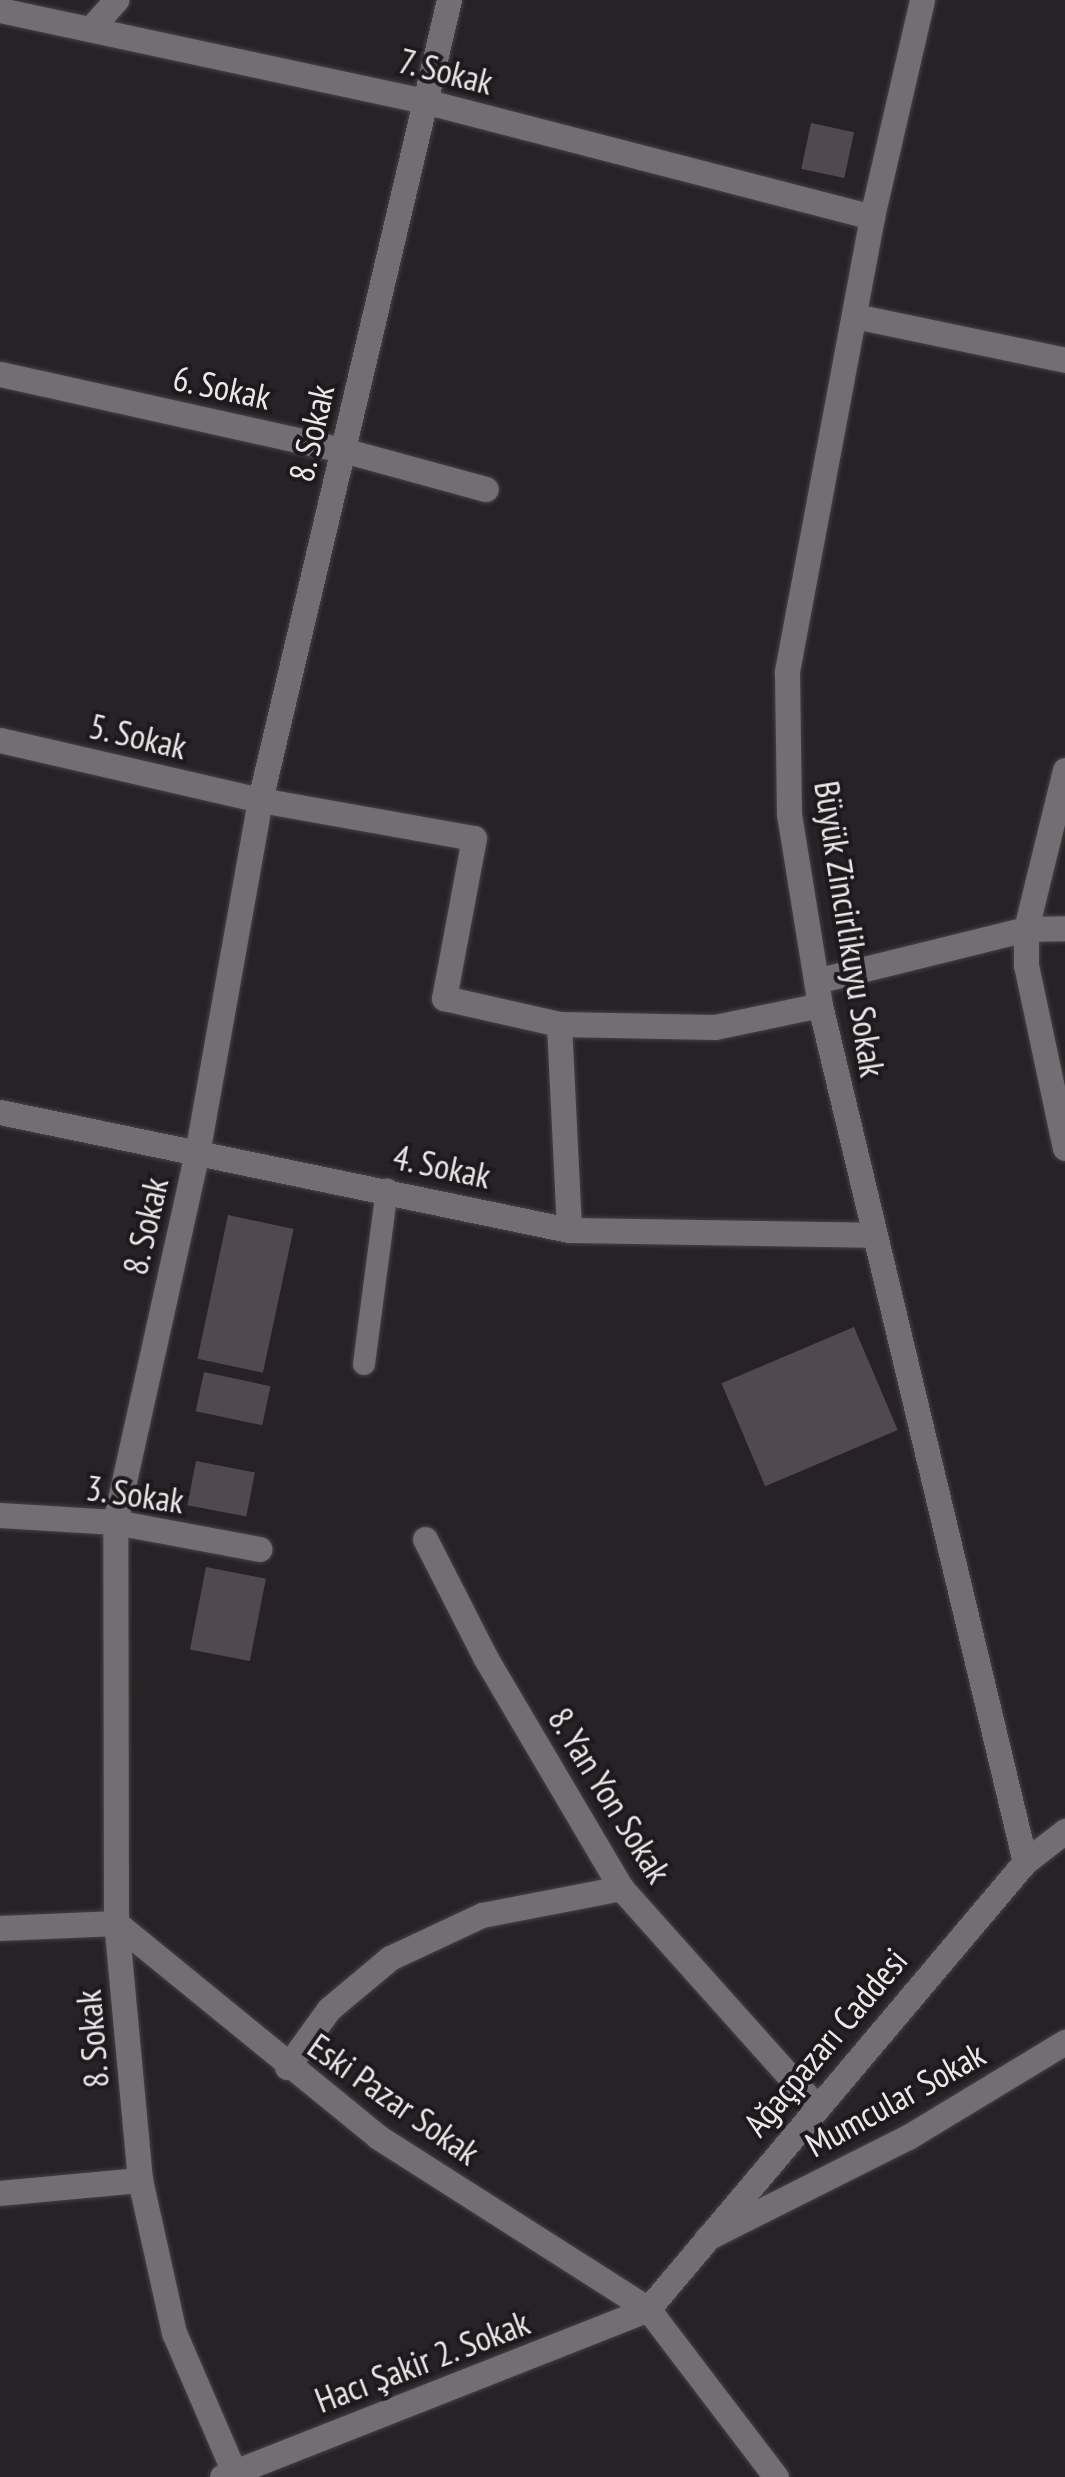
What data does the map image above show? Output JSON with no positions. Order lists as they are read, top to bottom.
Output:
{
  "streets": {
    "street": [
      "7. Sokak",
      "6. Sokak",
      "8. Sokak",
      "5. Sokak",
      "Büyük Zincirlikuyu Sokak",
      "4. Sokak",
      "3. Sokak",
      "8. Yan Yon Sokak",
      "Ağaçpazarı Caddesi",
      "Eski Pazar Sokak",
      "Mumcular Sokak",
      "Hacı Şakir 2. Sokak"
    ]
  },
  "crossings": [
    ["7. Sokak", "8. Sokak"],
    ["7. Sokak", "Büyük Zincirlikuyu Sokak"],
    ["6. Sokak", "8. Sokak"],
    ["8. Sokak", "5. Sokak"],
    ["8. Sokak", "4. Sokak"],
    ["8. Sokak", "3. Sokak"],
    ["8. Sokak", "Eski Pazar Sokak"],
    ["8. Sokak", "Hacı Şakir 2. Sokak"],
    ["Büyük Zincirlikuyu Sokak", "4. Sokak"],
    ["Büyük Zincirlikuyu Sokak", "Ağaçpazarı Caddesi"],
    ["8. Yan Yon Sokak", "Ağaçpazarı Caddesi"],
    ["Ağaçpazarı Caddesi", "Eski Pazar Sokak"],
    ["Ağaçpazarı Caddesi", "Mumcular Sokak"],
    ["Ağaçpazarı Caddesi", "Hacı Şakir 2. Sokak"],
    ["Eski Pazar Sokak", "Hacı Şakir 2. Sokak"]
  ]
}
